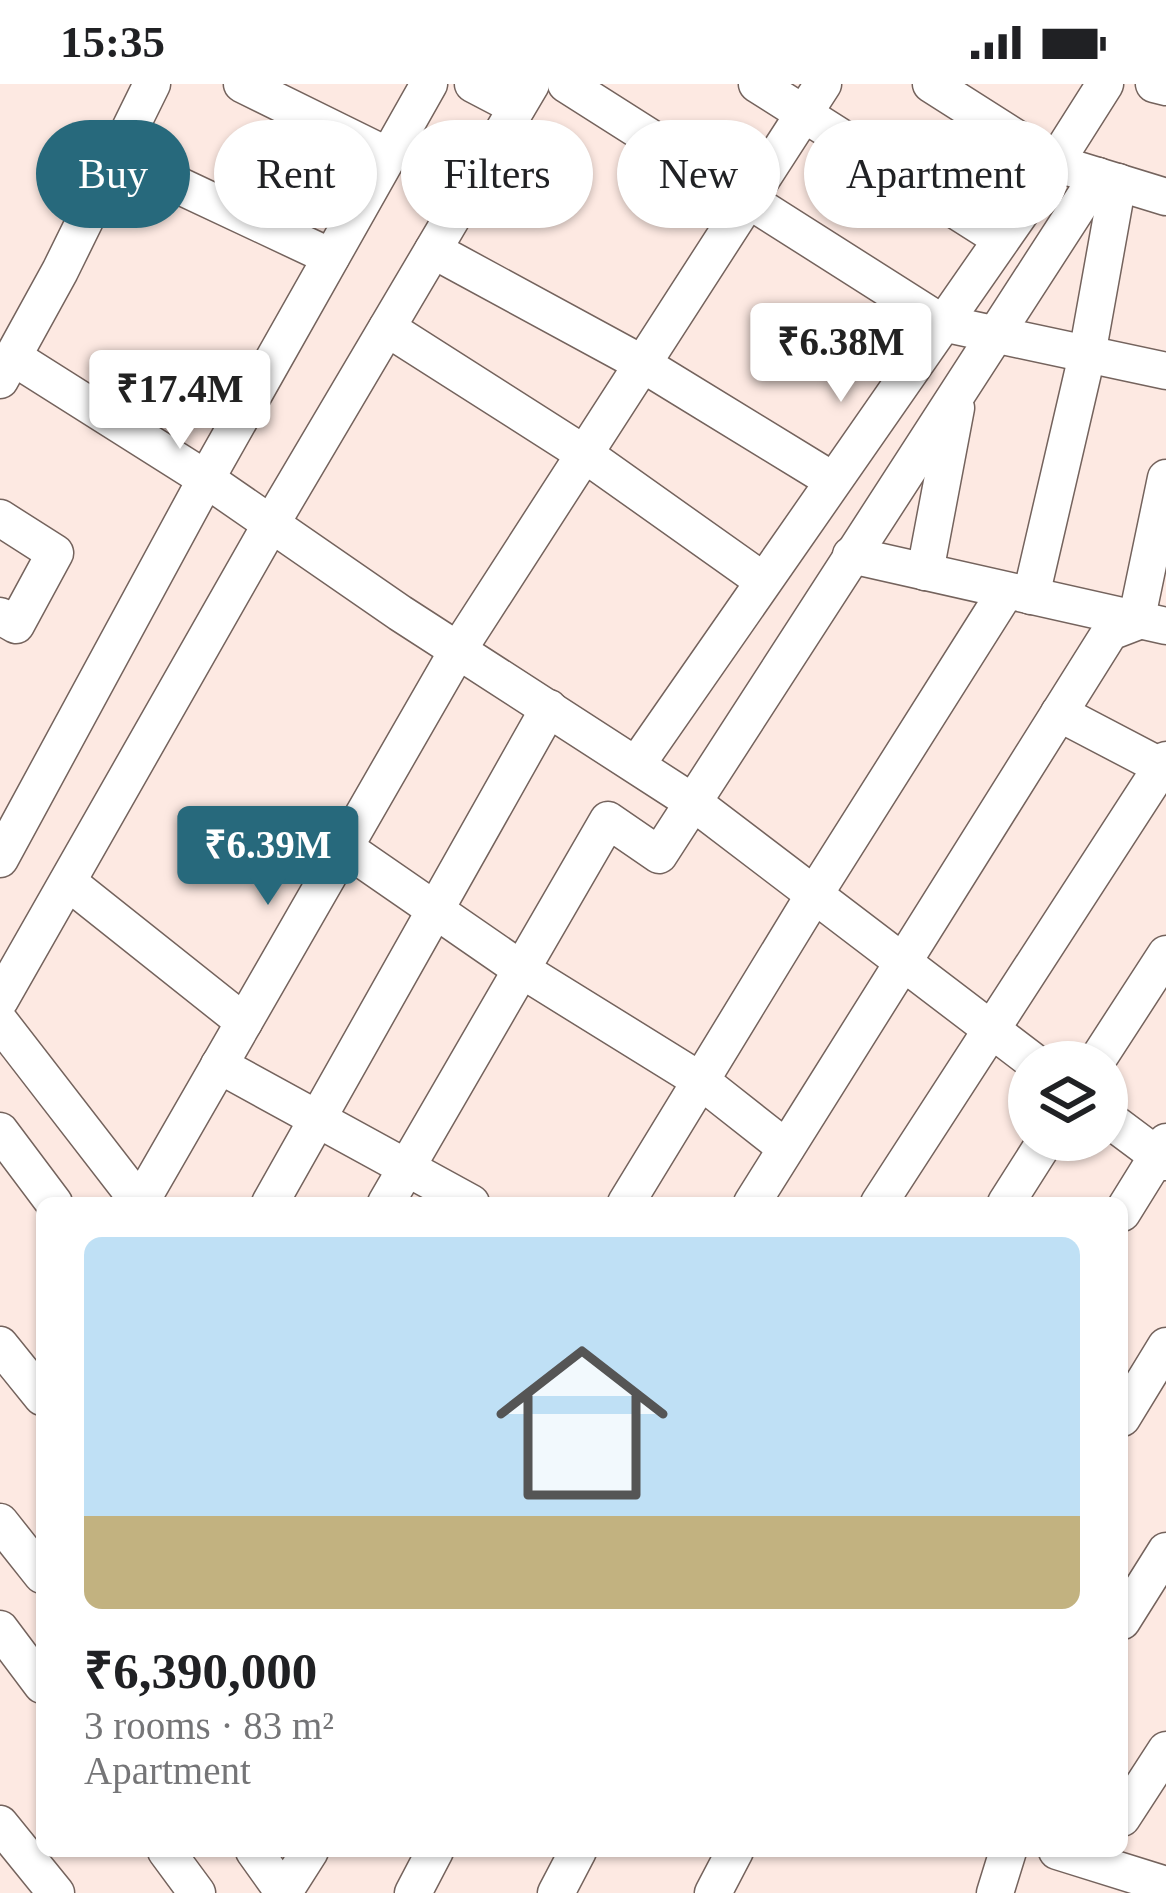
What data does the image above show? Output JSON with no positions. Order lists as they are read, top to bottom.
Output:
{
  "page": {
    "status": "15:35",
    "chip": [
      "Buy",
      "Rent",
      "Filters",
      "New",
      "Apartment"
    ],
    "price": ["₹6.38M", "₹17.4M", "₹6.39M"],
    "list": [
      {
        "name": "₹6,390,000",
        "note": "3 rooms · 83 m² · Apartment"
      }
    ]
  }
}
